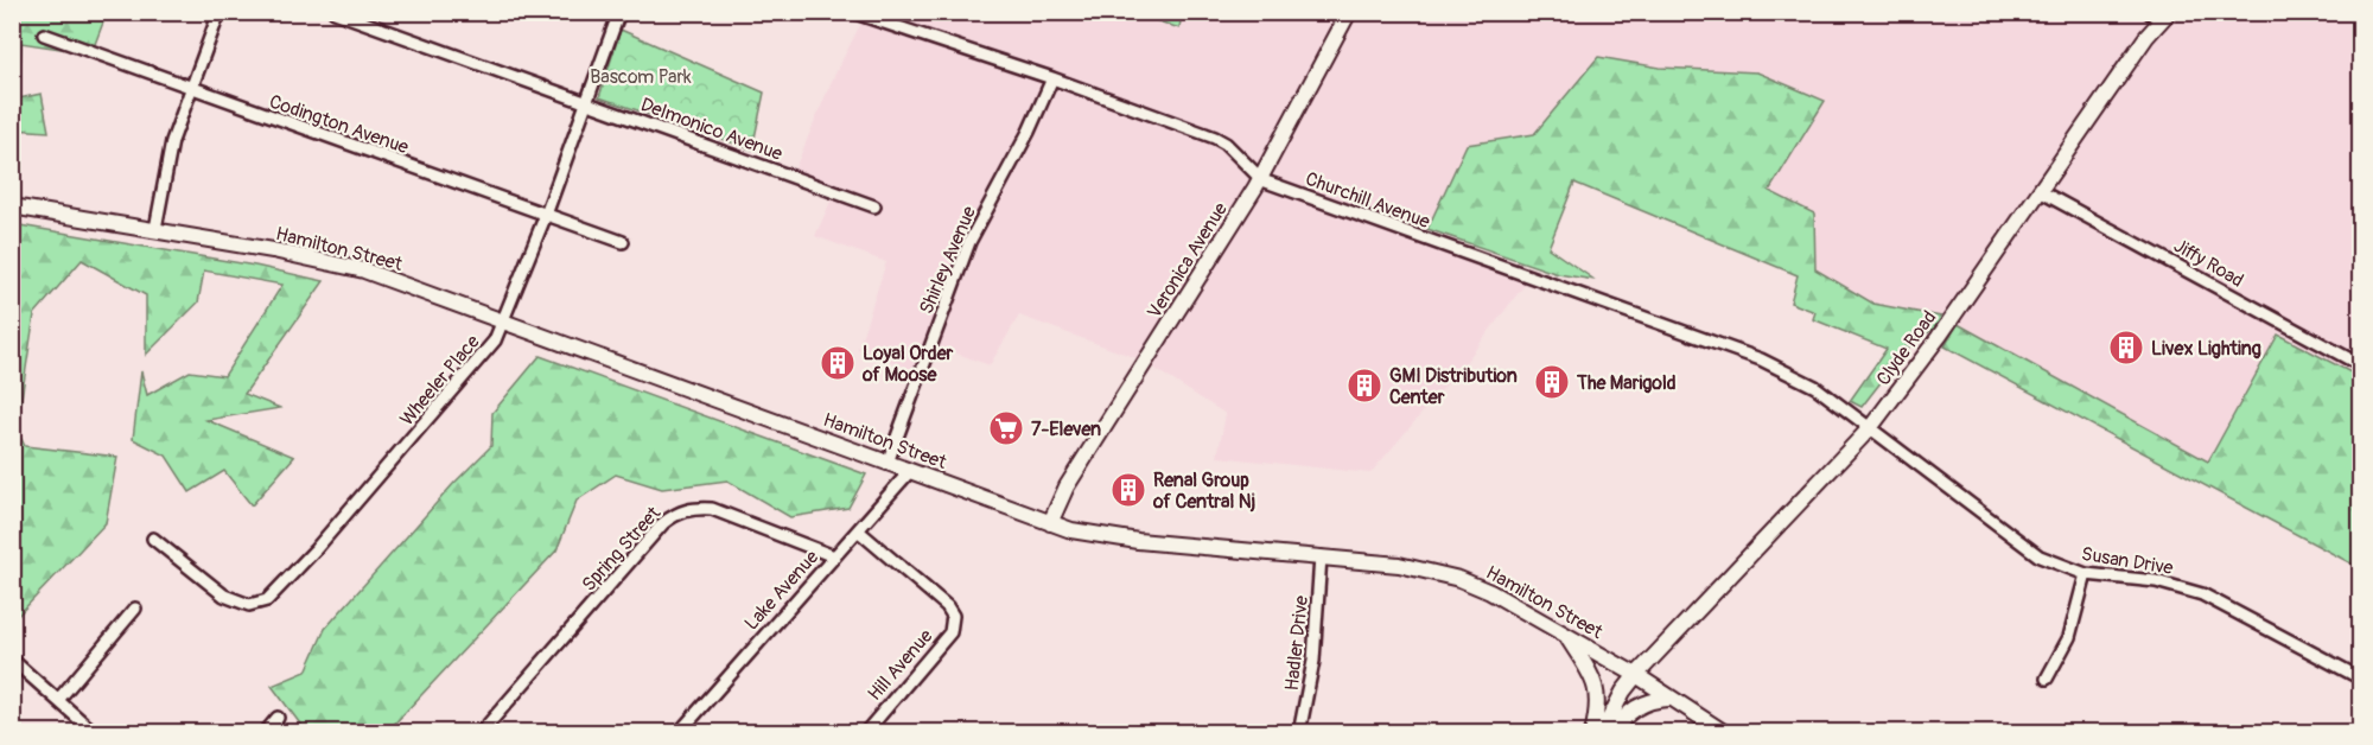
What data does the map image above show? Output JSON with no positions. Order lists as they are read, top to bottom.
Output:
{
  "streets": {
    "main road": ["Hamilton Street", "Veronica Avenue", "Clyde Road"],
    "street": [
      "Codington Avenue",
      "Delmonico Avenue",
      "Churchill Avenue",
      "Shirley Avenue",
      "Jiffy Road",
      "Wheeler Place",
      "Spring Street",
      "Susan Drive",
      "Lake Avenue",
      "Hadler Drive",
      "Hill Avenue"
    ]
  },
  "crossings": [
    ["Codington Avenue", "Wheeler Place"],
    ["Delmonico Avenue", "Wheeler Place"],
    ["Churchill Avenue", "Shirley Avenue"],
    ["Churchill Avenue", "Veronica Avenue"],
    ["Churchill Avenue", "Clyde Road"],
    ["Churchill Avenue", "Susan Drive"],
    ["Hamilton Street", "Shirley Avenue"],
    ["Hamilton Street", "Veronica Avenue"],
    ["Hamilton Street", "Clyde Road"],
    ["Hamilton Street", "Wheeler Place"],
    ["Hamilton Street", "Lake Avenue"],
    ["Hamilton Street", "Hadler Drive"],
    ["Jiffy Road", "Clyde Road"],
    ["Clyde Road", "Susan Drive"],
    ["Spring Street", "Lake Avenue"],
    ["Lake Avenue", "Hill Avenue"]
  ],
  "parks": ["Bascom Park"],
  "places": {
    "building": [
      "Livex Lighting",
      "Loyal Order of Moose",
      "The Marigold",
      "GMI Distribution Center",
      "Renal Group of Central Nj"
    ],
    "supermarket": ["7-Eleven"]
  }
}
